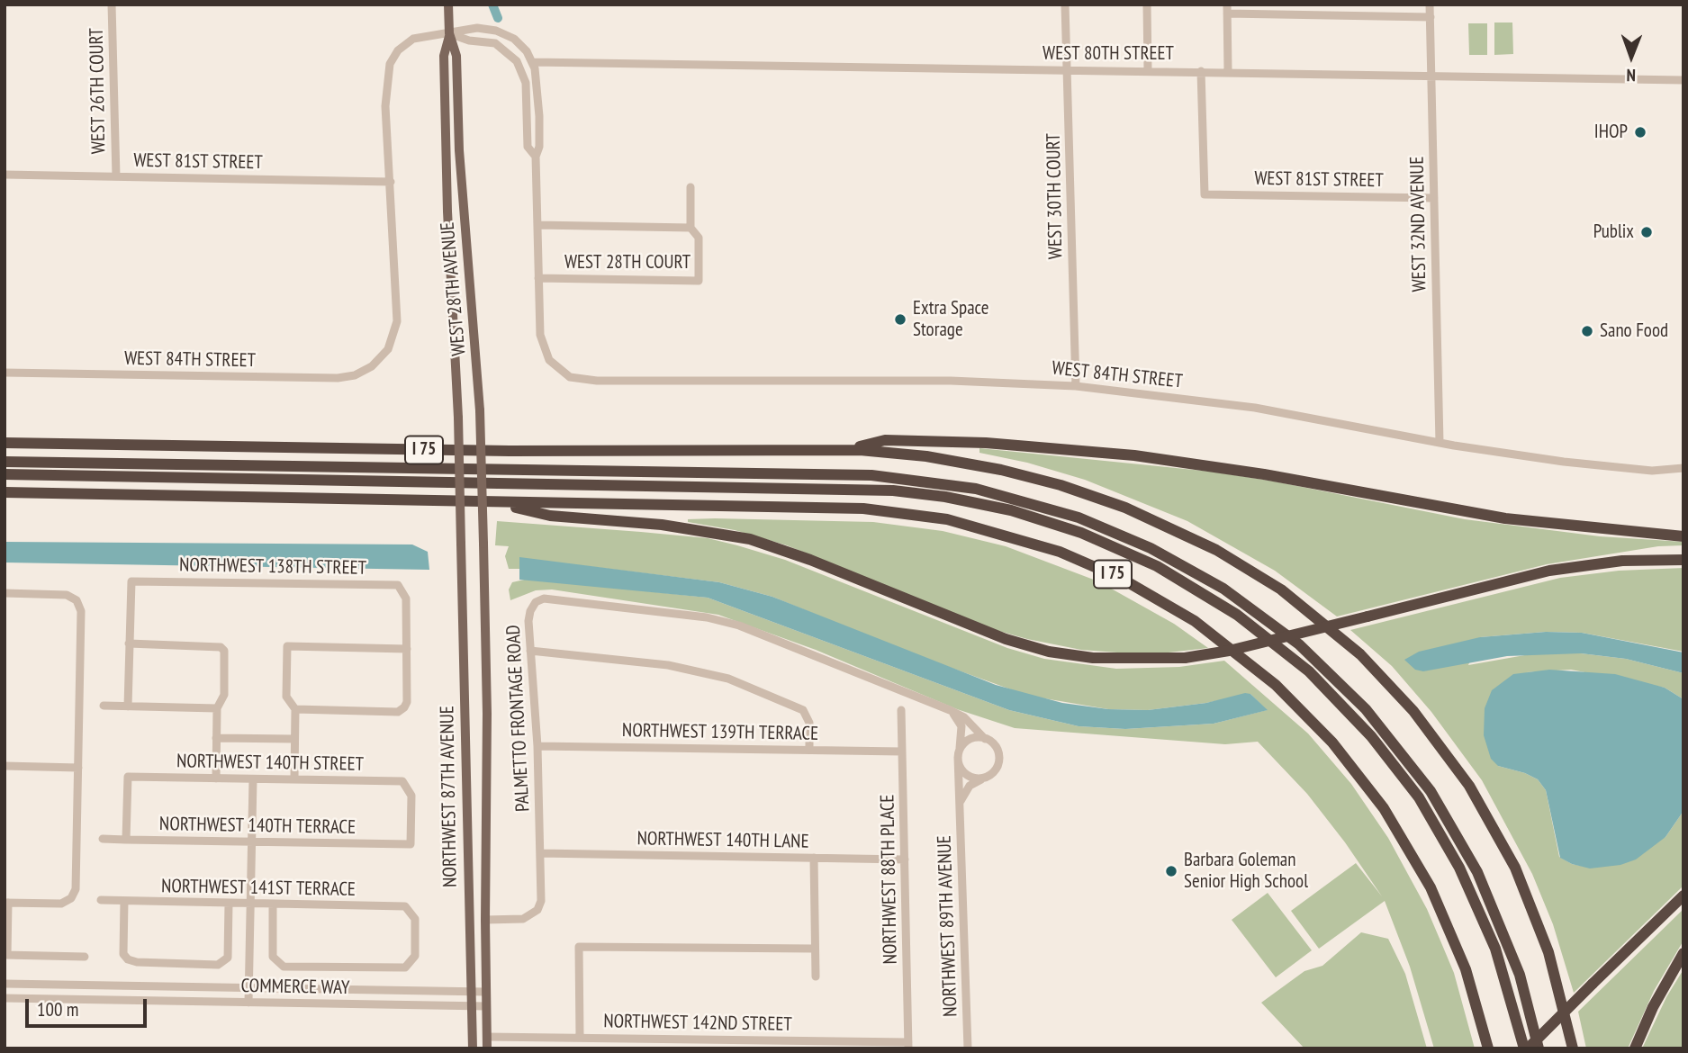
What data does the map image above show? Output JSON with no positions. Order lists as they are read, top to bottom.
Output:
{
  "streets": {
    "highway": ["I 75"],
    "main road": ["WEST 28TH AVENUE", "NORTHWEST 87TH AVENUE"],
    "street": [
      "WEST 80TH STREET",
      "WEST 26TH COURT",
      "WEST 81ST STREET",
      "WEST 30TH COURT",
      "WEST 32ND AVENUE",
      "WEST 28TH COURT",
      "WEST 84TH STREET",
      "NORTHWEST 138TH STREET",
      "PALMETTO FRONTAGE ROAD",
      "NORTHWEST 139TH TERRACE",
      "NORTHWEST 140TH STREET",
      "NORTHWEST 140TH TERRACE",
      "NORTHWEST 140TH LANE",
      "NORTHWEST 88TH PLACE",
      "NORTHWEST 141ST TERRACE",
      "NORTHWEST 89TH AVENUE",
      "COMMERCE WAY",
      "NORTHWEST 142ND STREET"
    ]
  },
  "crossings": [
    ["WEST 80TH STREET", "WEST 81ST STREET"],
    ["WEST 80TH STREET", "WEST 30TH COURT"],
    ["WEST 80TH STREET", "WEST 32ND AVENUE"],
    ["WEST 80TH STREET", "WEST 28TH COURT"],
    ["WEST 26TH COURT", "WEST 81ST STREET"],
    ["WEST 81ST STREET", "WEST 32ND AVENUE"],
    ["WEST 81ST STREET", "WEST 84TH STREET"],
    ["WEST 30TH COURT", "WEST 84TH STREET"],
    ["WEST 32ND AVENUE", "WEST 84TH STREET"],
    ["WEST 28TH COURT", "WEST 28TH AVENUE"],
    ["WEST 28TH COURT", "WEST 84TH STREET"],
    ["WEST 28TH AVENUE", "NORTHWEST 87TH AVENUE"],
    ["PALMETTO FRONTAGE ROAD", "NORTHWEST 139TH TERRACE"],
    ["PALMETTO FRONTAGE ROAD", "NORTHWEST 87TH AVENUE"],
    ["PALMETTO FRONTAGE ROAD", "NORTHWEST 140TH LANE"],
    ["PALMETTO FRONTAGE ROAD", "NORTHWEST 89TH AVENUE"],
    ["NORTHWEST 139TH TERRACE", "NORTHWEST 88TH PLACE"],
    ["NORTHWEST 140TH STREET", "NORTHWEST 140TH TERRACE"],
    ["NORTHWEST 87TH AVENUE", "COMMERCE WAY"],
    ["NORTHWEST 87TH AVENUE", "NORTHWEST 142ND STREET"],
    ["NORTHWEST 140TH LANE", "NORTHWEST 88TH PLACE"],
    ["NORTHWEST 88TH PLACE", "NORTHWEST 142ND STREET"]
  ],
  "places": [
    "IHOP",
    "Publix",
    "Extra Space Storage",
    "Sano Food",
    "Barbara Goleman Senior High School"
  ],
  "scale_bar": "100 m",
  "north": "bottom"
}
